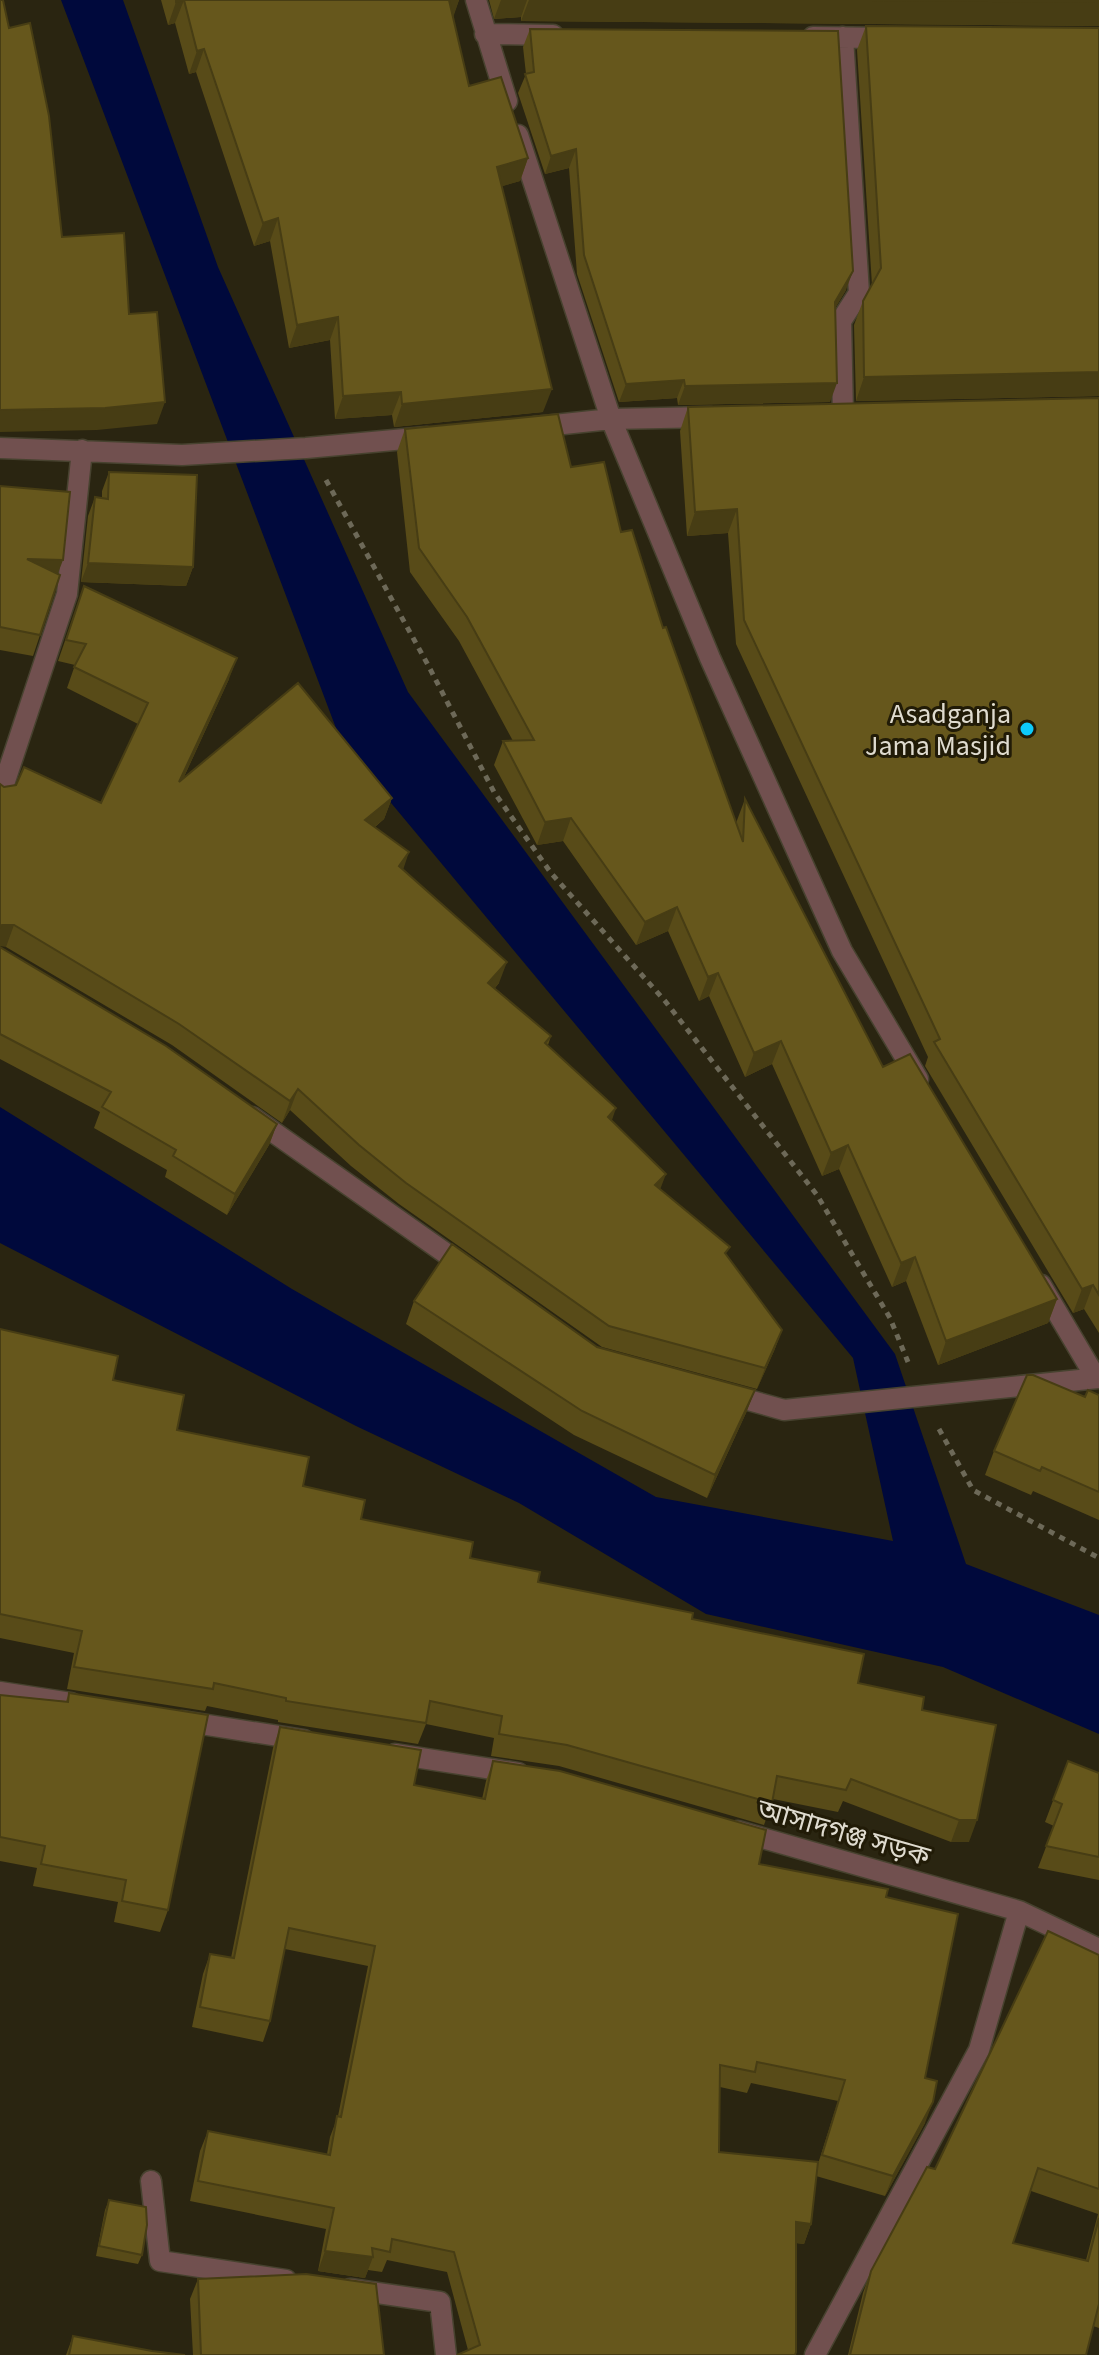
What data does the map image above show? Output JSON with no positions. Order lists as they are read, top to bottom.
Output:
{
  "streets": {
    "street": ["আসাদগঞ্জ সড়ক"]
  },
  "places": ["Asadganja Jama Masjid"]
}
